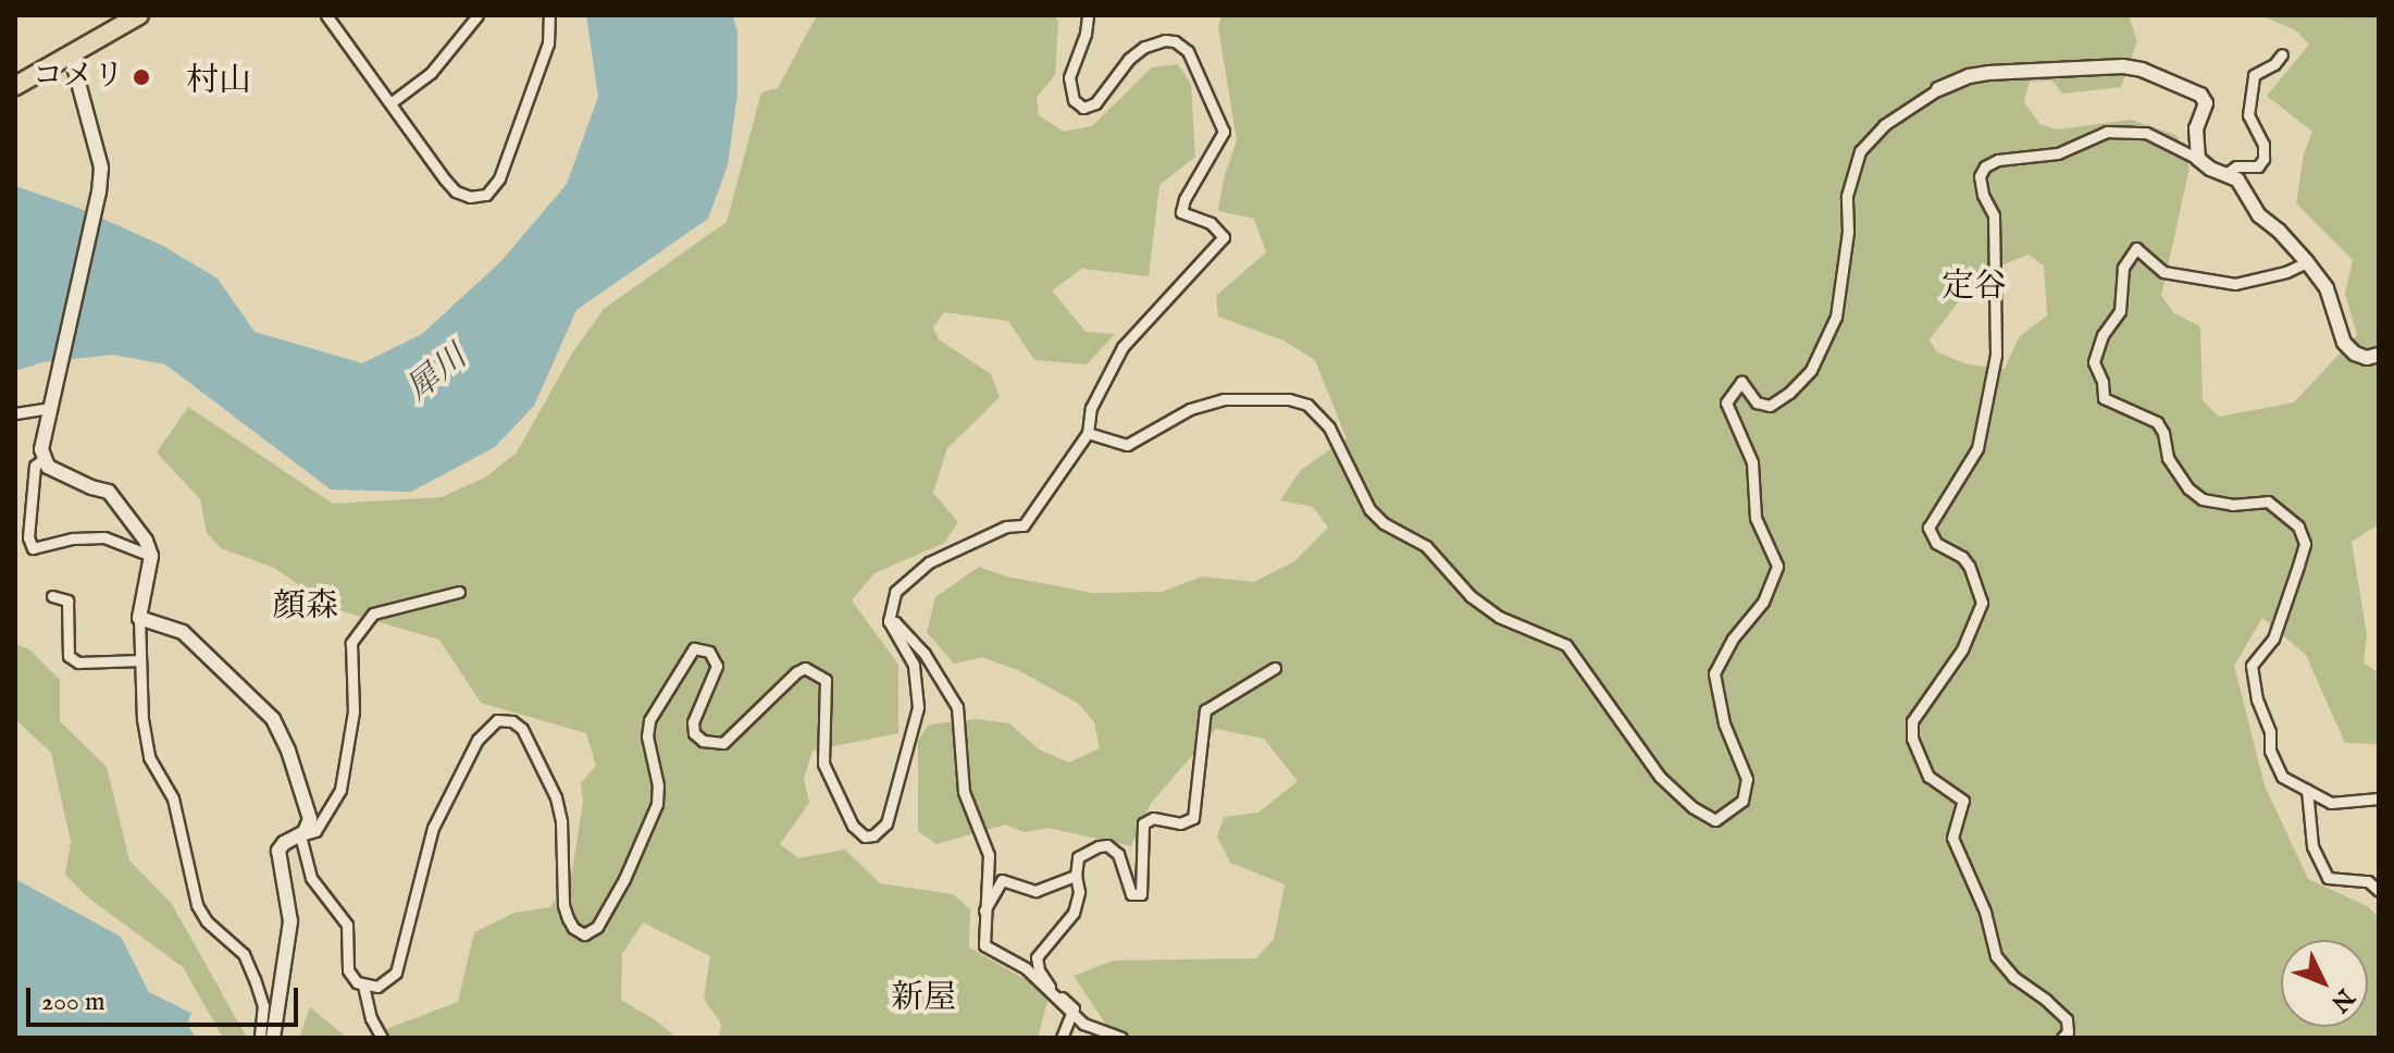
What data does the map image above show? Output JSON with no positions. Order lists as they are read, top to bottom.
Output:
{
  "districts": [
    "村山",
    "定谷",
    "顔森",
    "新屋"
  ],
  "water": ["犀川"],
  "places": ["コメリ"],
  "scale_bar": "200 m",
  "north": "bottom right"
}
